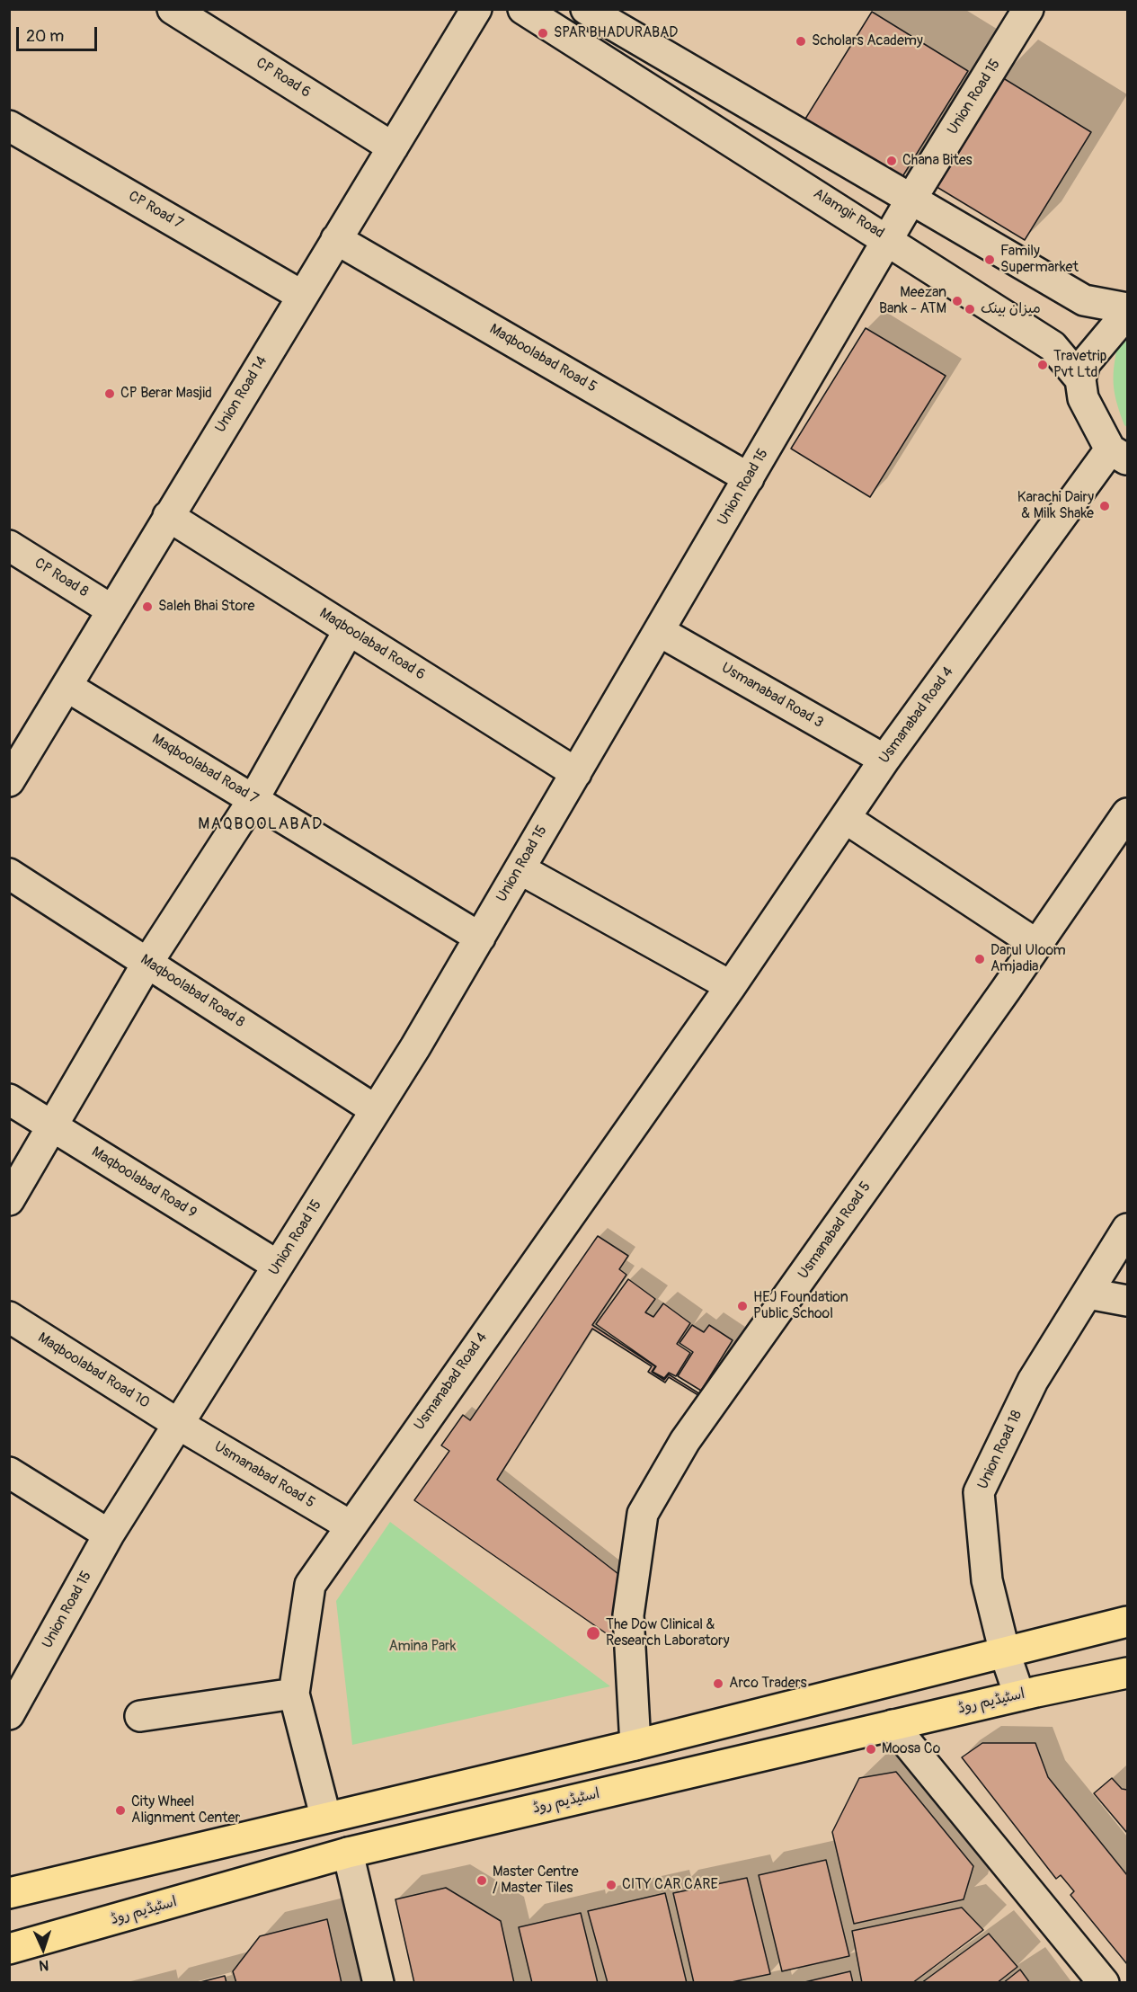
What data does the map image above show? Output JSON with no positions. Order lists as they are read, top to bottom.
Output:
{
  "streets": {
    "main road": ["اسٹیڈیم روڈ"],
    "street": [
      "CP Road 6",
      "Union Road 15",
      "CP Road 7",
      "Alamgir Road",
      "Maqboolabad Road 5",
      "Union Road 14",
      "CP Road 8",
      "Maqboolabad Road 6",
      "Usmanabad Road 3",
      "Usmanabad Road 4",
      "Maqboolabad Road 7",
      "Maqboolabad Road 8",
      "Maqboolabad Road 9",
      "Usmanabad Road 5",
      "Maqboolabad Road 10",
      "Union Road 18"
    ]
  },
  "crossings": [
    ["CP Road 6", "Union Road 14"],
    ["Union Road 15", "Alamgir Road"],
    ["Union Road 15", "Maqboolabad Road 5"],
    ["Union Road 15", "Maqboolabad Road 6"],
    ["Union Road 15", "Usmanabad Road 3"],
    ["Union Road 15", "Maqboolabad Road 7"],
    ["Union Road 15", "Maqboolabad Road 8"],
    ["Union Road 15", "Maqboolabad Road 9"],
    ["Union Road 15", "Usmanabad Road 5"],
    ["Union Road 15", "Maqboolabad Road 10"],
    ["CP Road 7", "Union Road 14"],
    ["Alamgir Road", "Usmanabad Road 4"],
    ["Maqboolabad Road 5", "Union Road 14"],
    ["Union Road 14", "CP Road 8"],
    ["Union Road 14", "Maqboolabad Road 6"],
    ["Union Road 14", "Maqboolabad Road 7"],
    ["Usmanabad Road 3", "Usmanabad Road 4"],
    ["Usmanabad Road 4", "Usmanabad Road 5"],
    ["Usmanabad Road 5", "Maqboolabad Road 10"],
    ["Union Road 18", "اسٹیڈیم روڈ"]
  ],
  "districts": ["MAQBOOLABAD"],
  "parks": ["Amina Park"],
  "places": [
    "SPAR BHADURABAD",
    "Scholars Academy",
    "Chana Bites",
    "Family Supermarket",
    "Meezan Bank - ATM",
    "میزان بینک",
    "Travetrip Pvt Ltd",
    "CP Berar Masjid",
    "Karachi Dairy & Milk Shake",
    "Saleh Bhai Store",
    "Darul Uloom Amjadia",
    "HEJ Foundation Public School",
    "The Dow Clinical & Research Laboratory",
    "Arco Traders",
    "Moosa Co",
    "City Wheel Alignment Center",
    "Master Centre / Master Tiles",
    "CITY CAR CARE"
  ],
  "scale_bar": "20 m",
  "north": "bottom"
}
